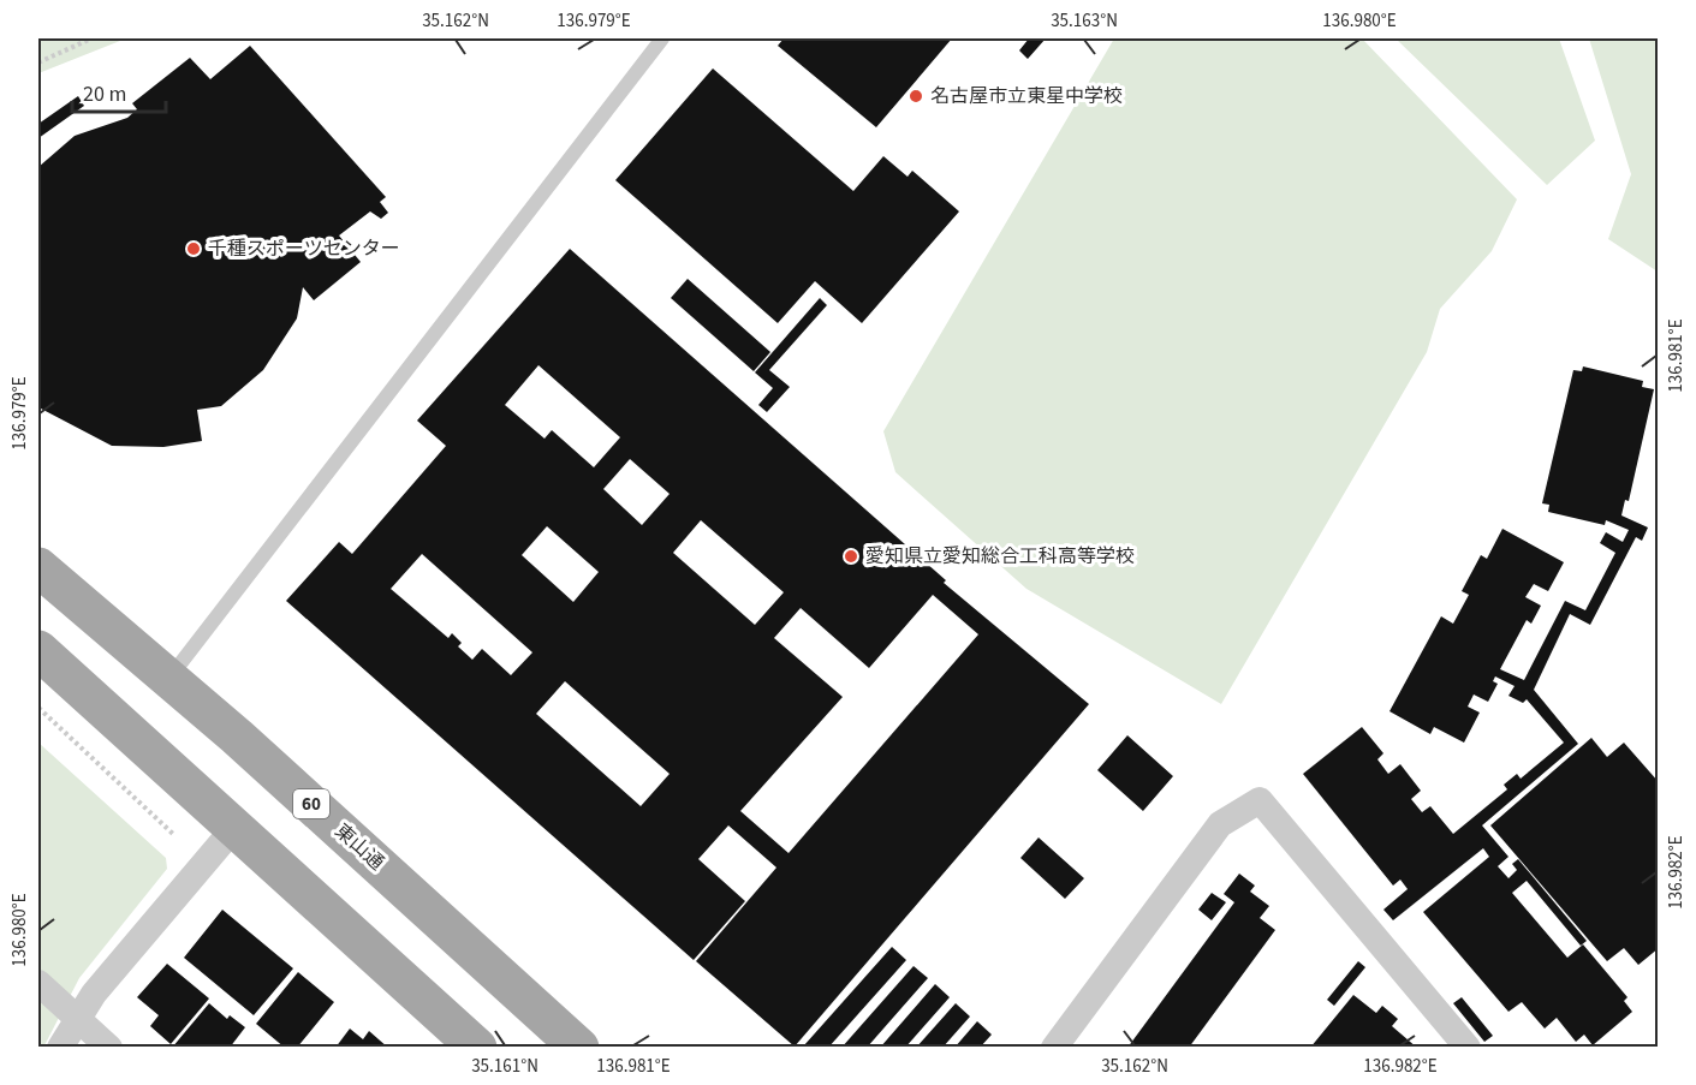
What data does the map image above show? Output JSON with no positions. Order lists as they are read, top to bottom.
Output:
{
  "streets": {
    "main road": ["60", "東山通"]
  },
  "places": ["名古屋市立東星中学校", "千種スポーツセンター", "愛知県立愛知総合工科高等学校"],
  "scale_bar": "20 m",
  "coordinates": [
    "35.162°N",
    "136.979°E",
    "35.163°N",
    "136.980°E",
    "136.981°E",
    "136.982°E",
    "35.161°N"
  ]
}
